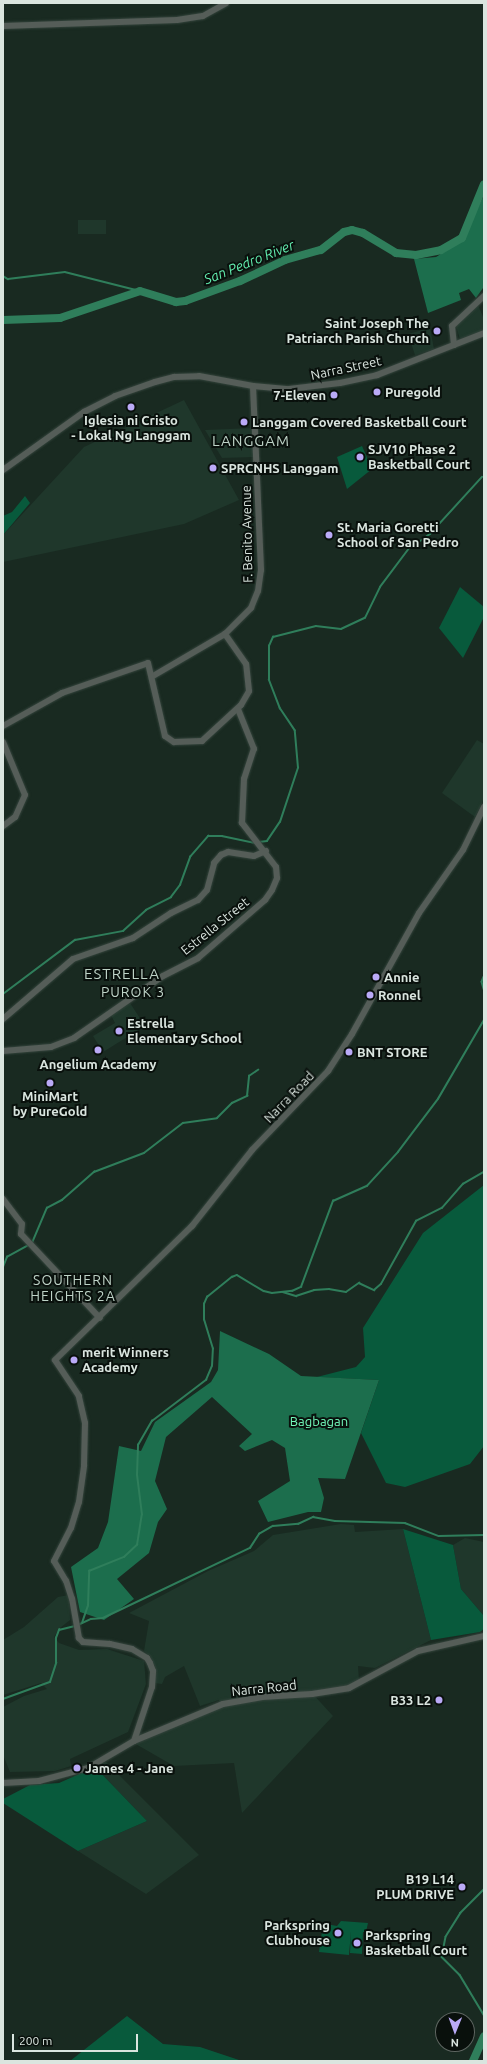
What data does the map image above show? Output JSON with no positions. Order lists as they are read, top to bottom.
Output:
{
  "streets": {
    "street": [
      "Narra Street",
      "F. Benito Avenue",
      "Estrella Street",
      "Narra Road"
    ]
  },
  "crossings": [
    ["Narra Street", "F. Benito Avenue"],
    ["F. Benito Avenue", "Estrella Street"]
  ],
  "districts": [
    "LANGGAM",
    "ESTRELLA",
    "PUROK 3",
    "SOUTHERN HEIGHTS 2A"
  ],
  "water": ["San Pedro River"],
  "parks": ["Bagbagan"],
  "places": [
    "Saint Joseph The Patriarch Parish Church",
    "Puregold",
    "7-Eleven",
    "Iglesia ni Cristo - Lokal Ng Langgam",
    "Langgam Covered Basketball Court",
    "SJV10 Phase 2 Basketball Court",
    "SPRCNHS Langgam",
    "St. Maria Goretti School of San Pedro",
    "Annie",
    "Ronnel",
    "Estrella Elementary School",
    "Angelium Academy",
    "BNT STORE",
    "MiniMart by PureGold",
    "merit Winners Academy",
    "B33 L2",
    "James 4 - Jane",
    "B19 L14 PLUM DRIVE",
    "Parkspring Clubhouse",
    "Parkspring Basketball Court"
  ],
  "scale_bar": "200 m",
  "north": "bottom"
}
